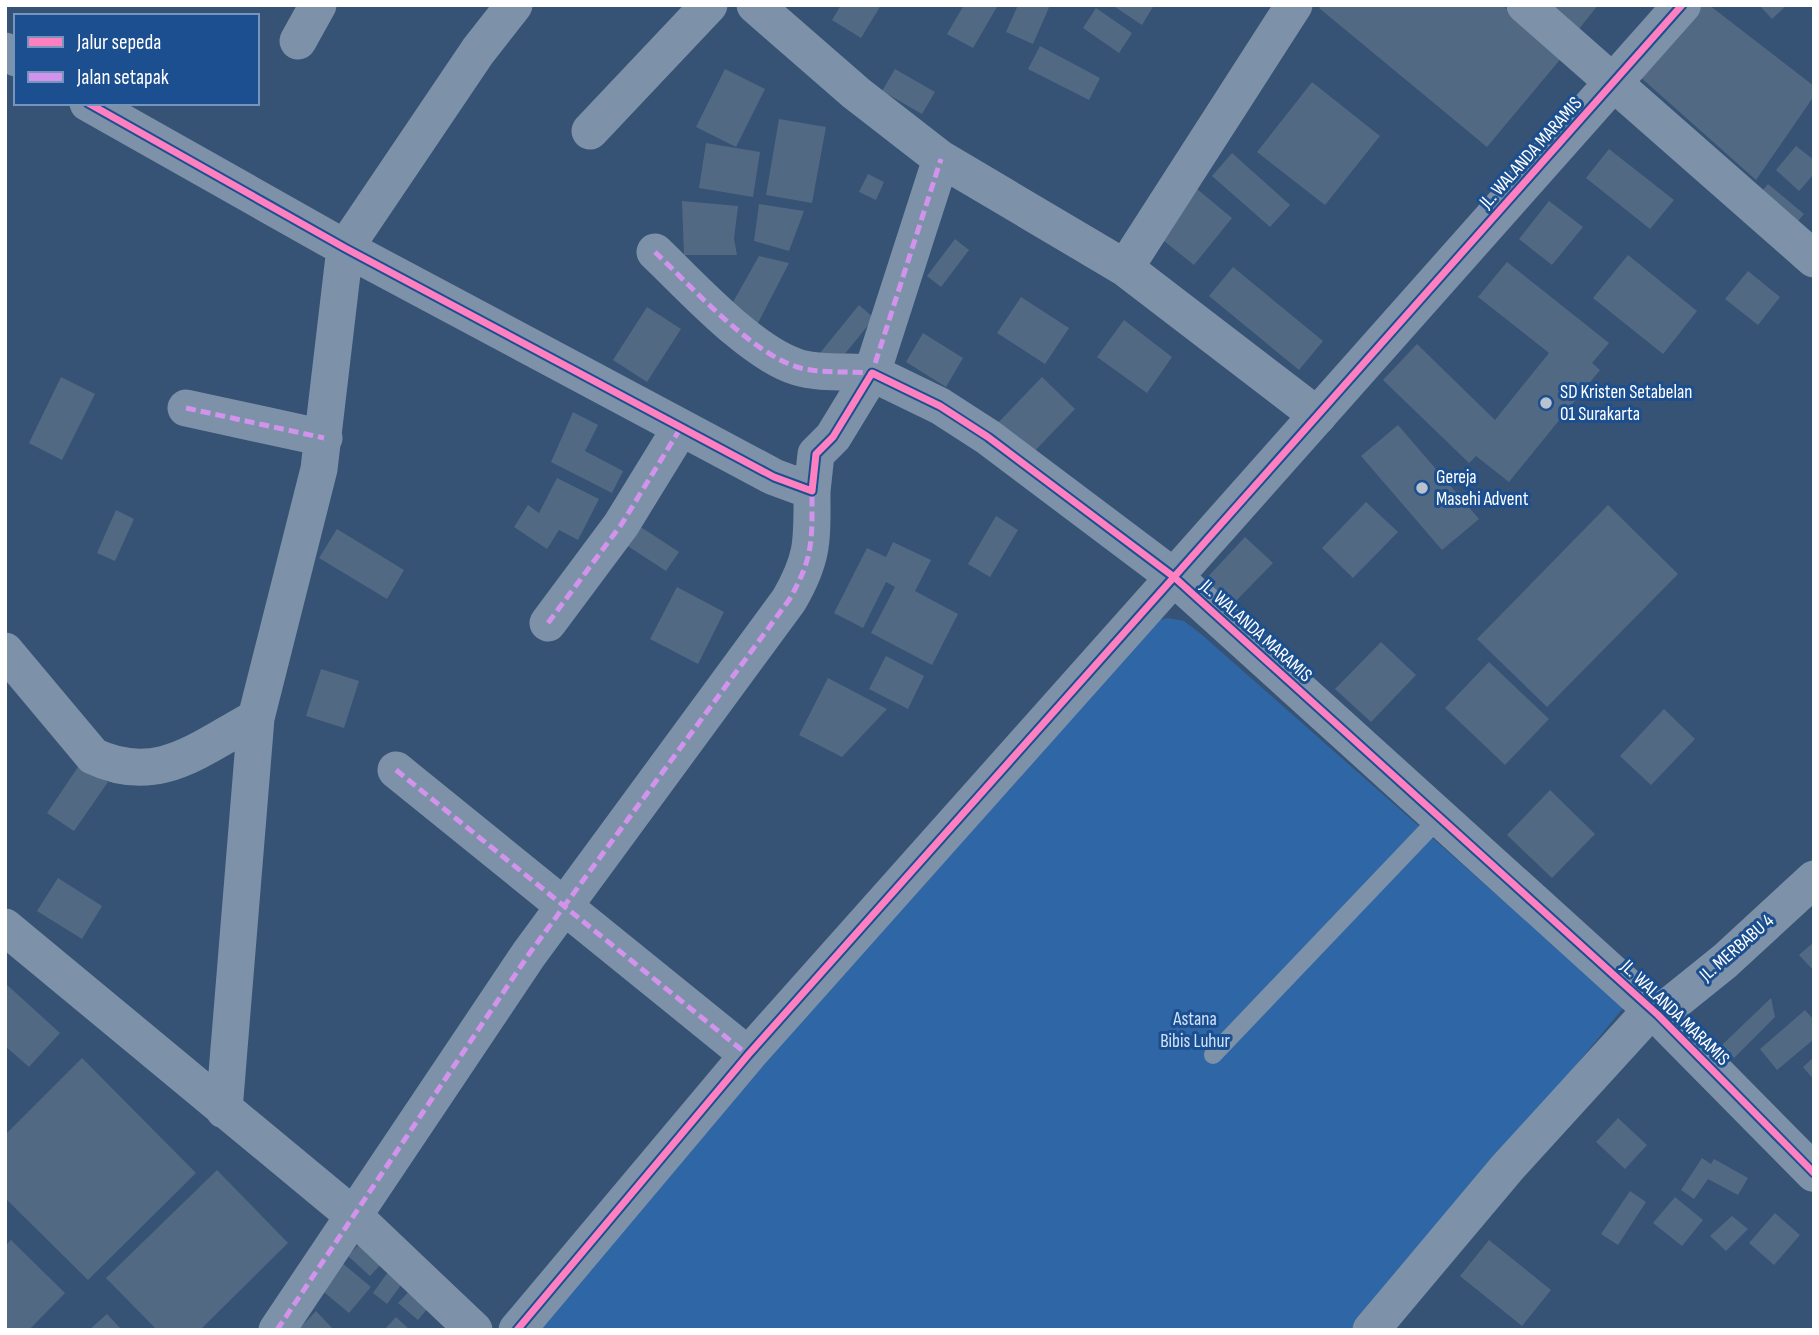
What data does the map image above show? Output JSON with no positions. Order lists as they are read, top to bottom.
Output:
{
  "streets": {
    "street": ["JL. WALANDA MARAMIS", "JL. MERBABU 4"]
  },
  "crossings": [
    ["JL. WALANDA MARAMIS", "JL. MERBABU 4"]
  ],
  "parks": ["Astana Bibis Luhur"],
  "places": ["SD Kristen Setabelan 01 Surakarta", "Gereja Masehi Advent"],
  "legend": ["Jalur sepeda", "Jalan setapak"]
}
